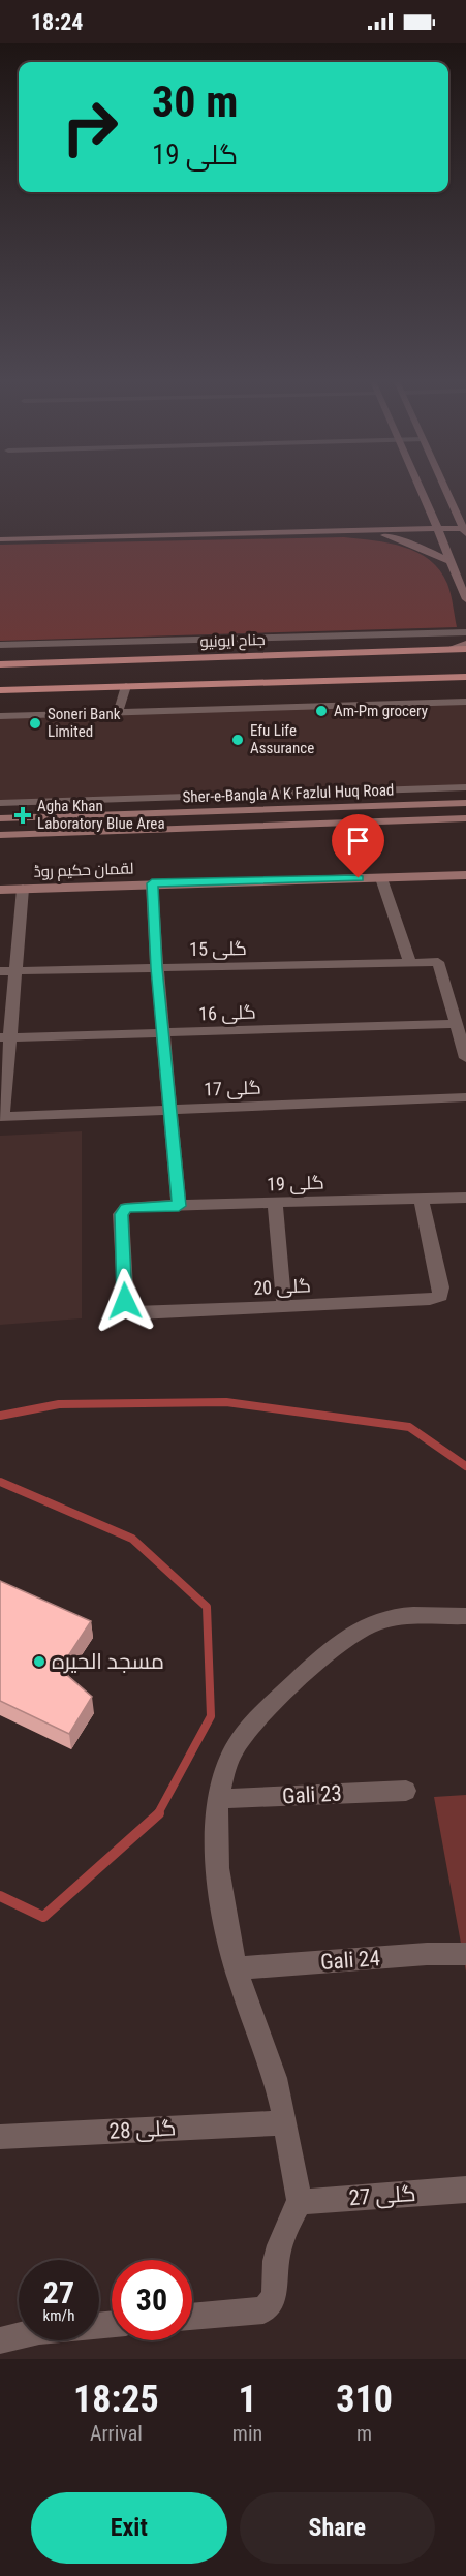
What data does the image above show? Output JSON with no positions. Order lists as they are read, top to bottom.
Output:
{
  "streets": {
    "main road": ["جناح ایونیو", "Sher-e-Bangla A K Fazlul Huq Road", "لقمان حکیم روڈ"],
    "street": [
      "گلی 15",
      "گلی 16",
      "گلی 17",
      "گلی 19",
      "گلی 20",
      "Gali 23",
      "Gali 24",
      "گلی 28",
      "گلی 27"
    ]
  },
  "crossings": [
    ["گلی 15", "گلی 16"],
    ["گلی 19", "گلی 20"]
  ],
  "places": {
    "other": [
      "Am-Pm grocery",
      "Soneri Bank Limited",
      "Efu Life Assurance",
      "مسجد الحیرہ"
    ],
    "health": ["Agha Khan Laboratory Blue Area"]
  },
  "page": {
    "status": "18:24",
    "turn": ["30 m", "گلی 19"],
    "speed": "27 km/h",
    "limit": "30",
    "eta": [
      "18:25",
      "Arrival",
      "1",
      "min",
      "310",
      "m"
    ],
    "buttons": ["Exit", "Share"]
  }
}
